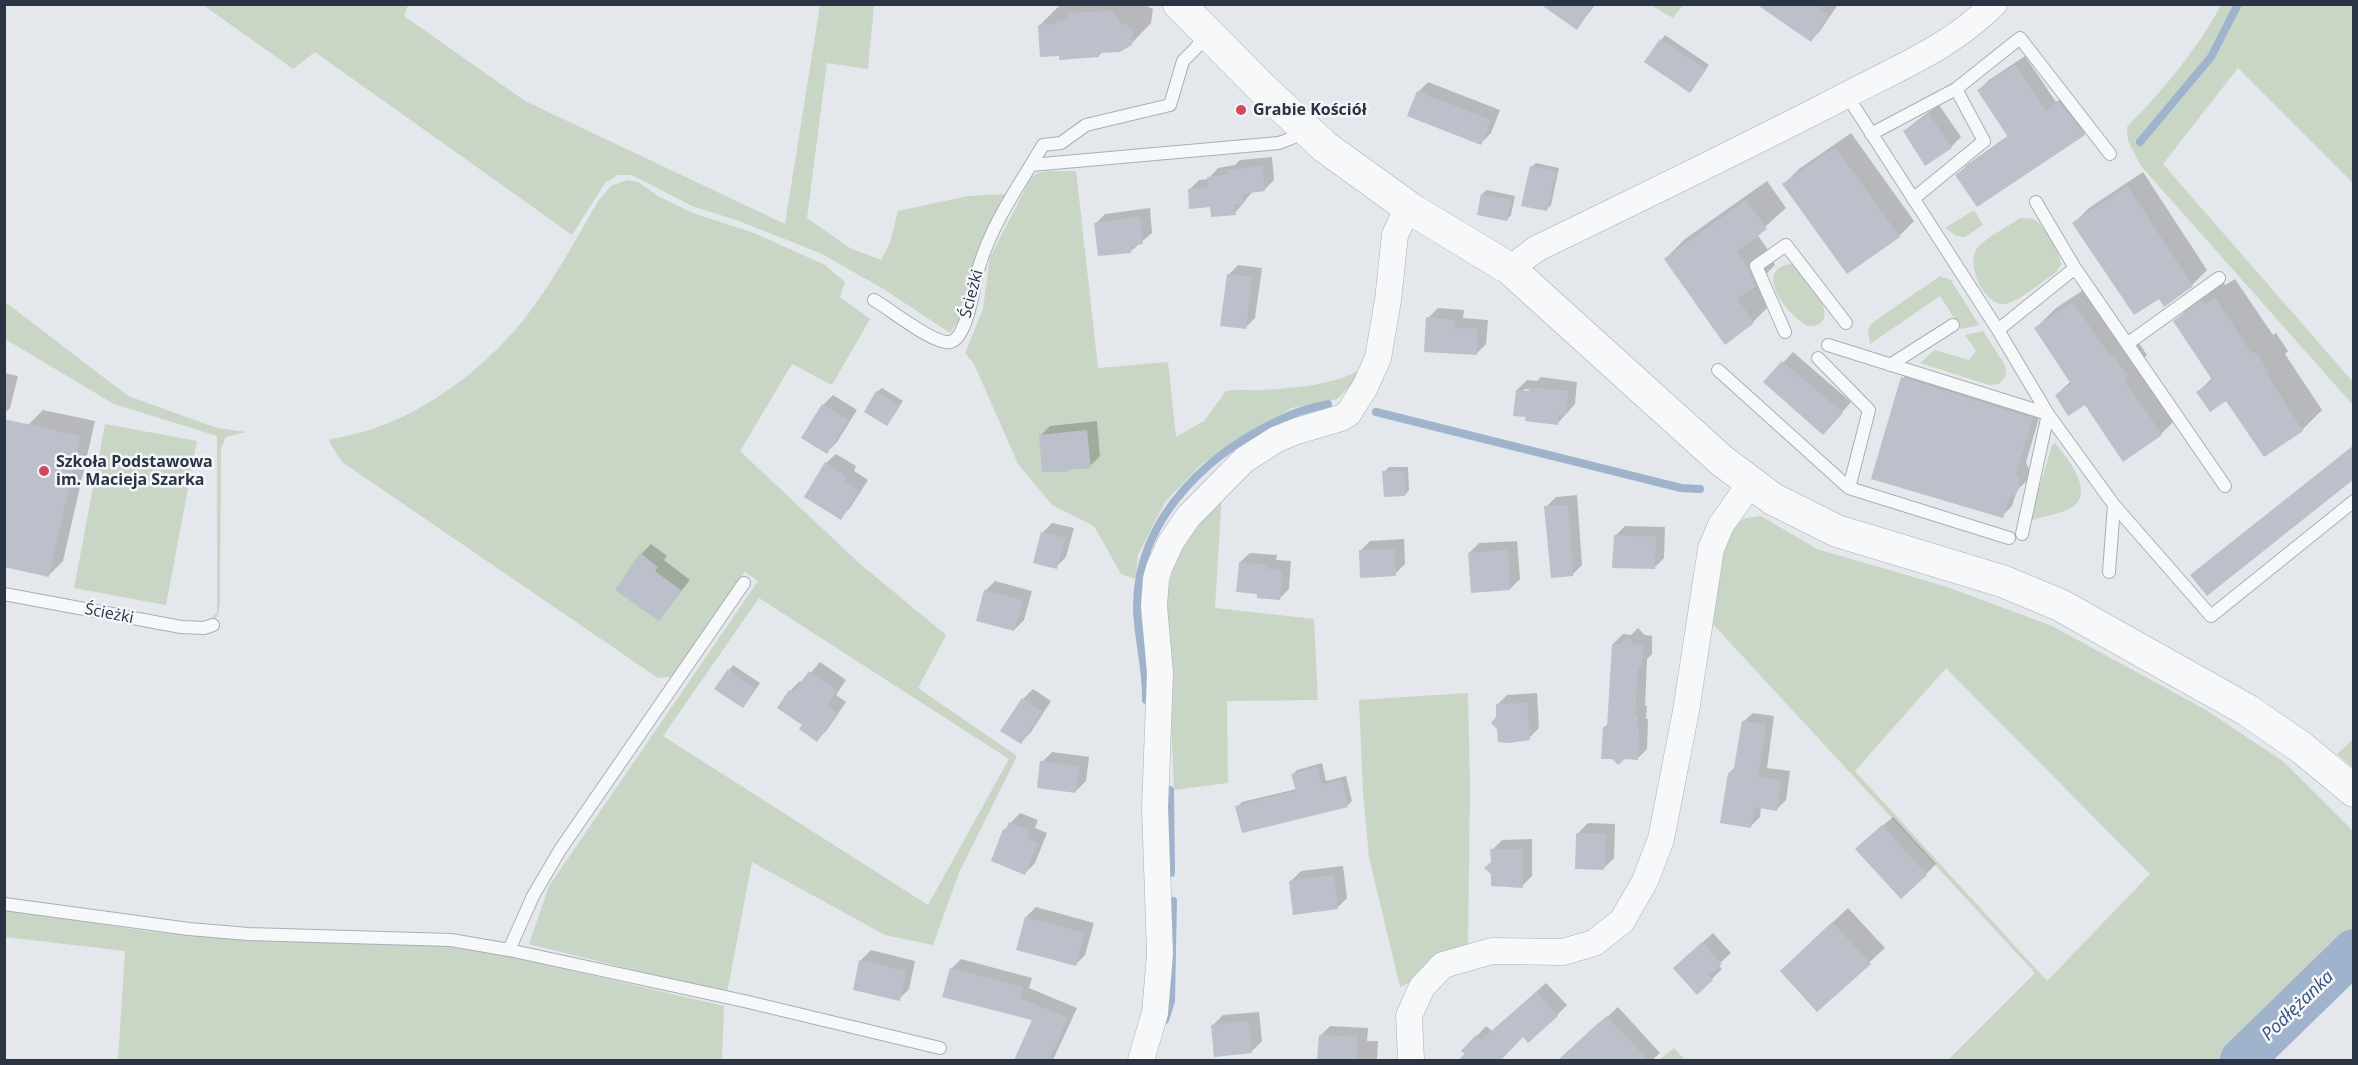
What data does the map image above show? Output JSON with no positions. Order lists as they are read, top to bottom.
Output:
{
  "streets": {
    "lane": ["Ścieżki"]
  },
  "water": ["Podłężanka"],
  "places": ["Grabie Kościół", "Szkoła Podstawowa im. Macieja Szarka"]
}
